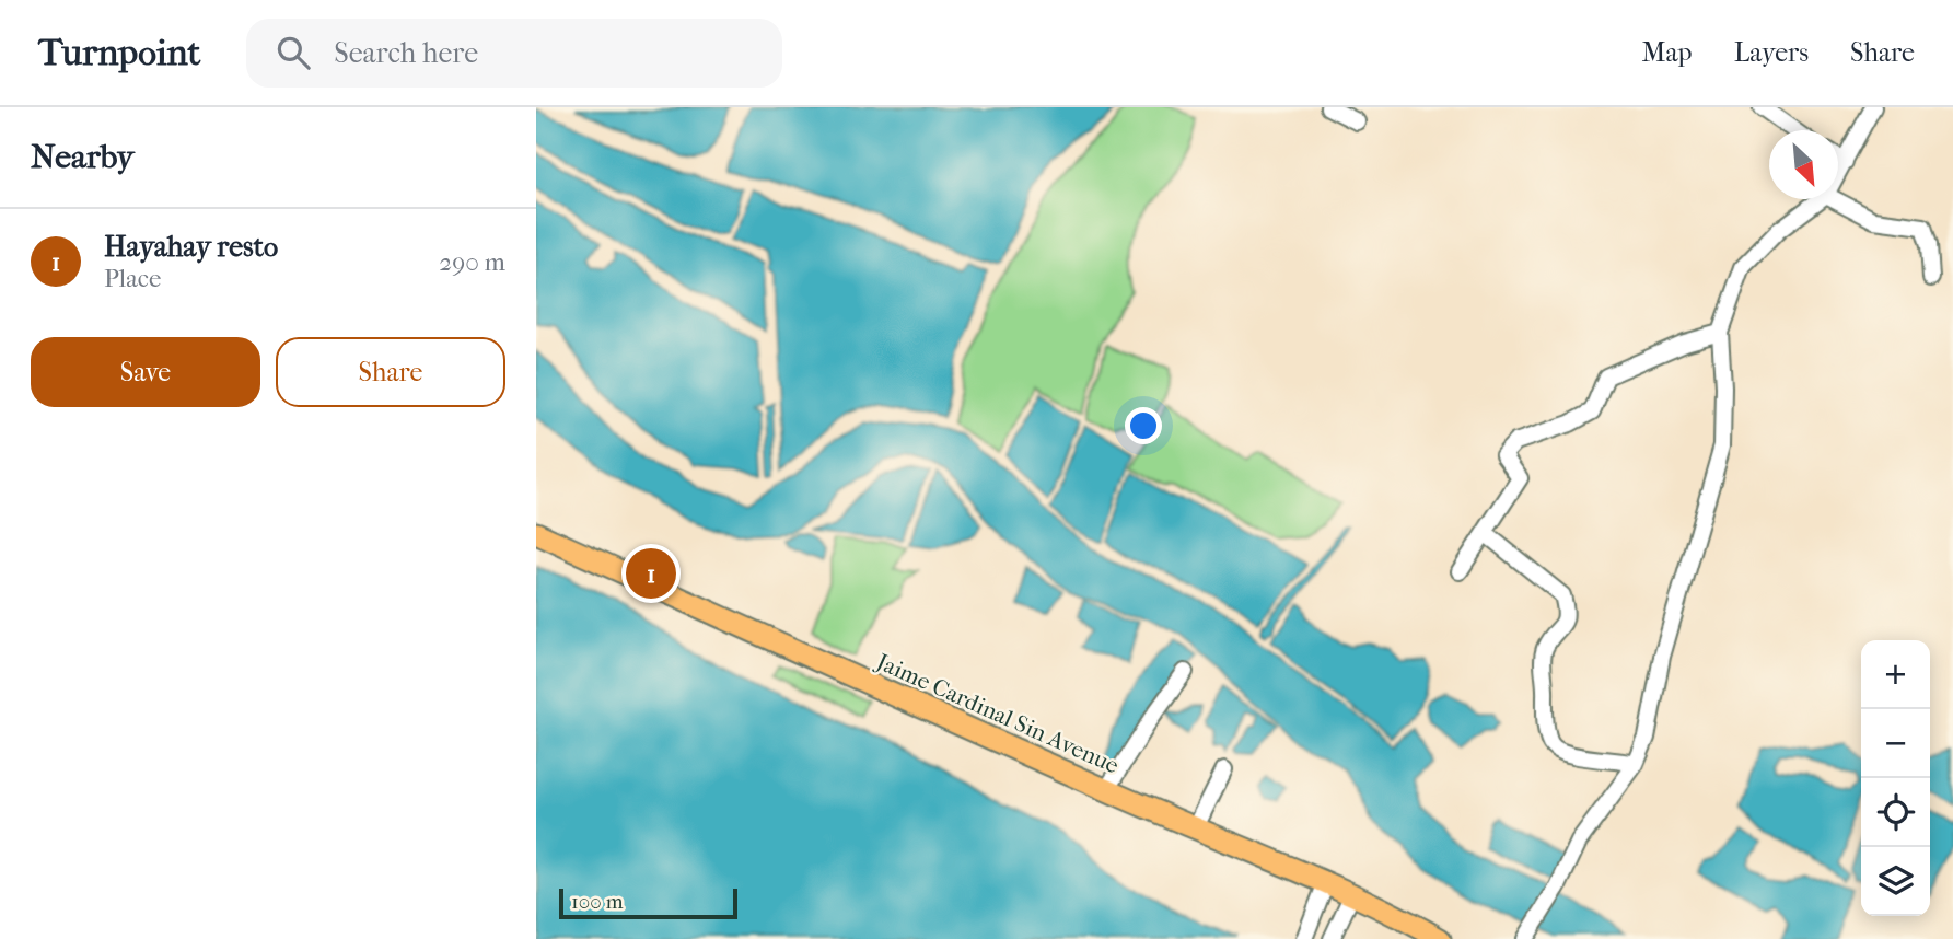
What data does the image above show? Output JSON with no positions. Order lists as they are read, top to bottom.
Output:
{
  "streets": {
    "main road": ["Jaime Cardinal Sin Avenue"]
  },
  "scale_bar": "100 m",
  "north": "bottom right",
  "page": {
    "header": "Turnpoint",
    "search": "Search here",
    "nav": ["Map", "Layers", "Share"],
    "heading": "Nearby",
    "list": [
      {
        "mark": "1",
        "name": "Hayahay resto",
        "note": "Place",
        "value": "290 m"
      }
    ],
    "buttons": ["Save", "Share"],
    "pins": "1",
    "map_buttons": ["+", "−"],
    "scale": "100 m"
  }
}
